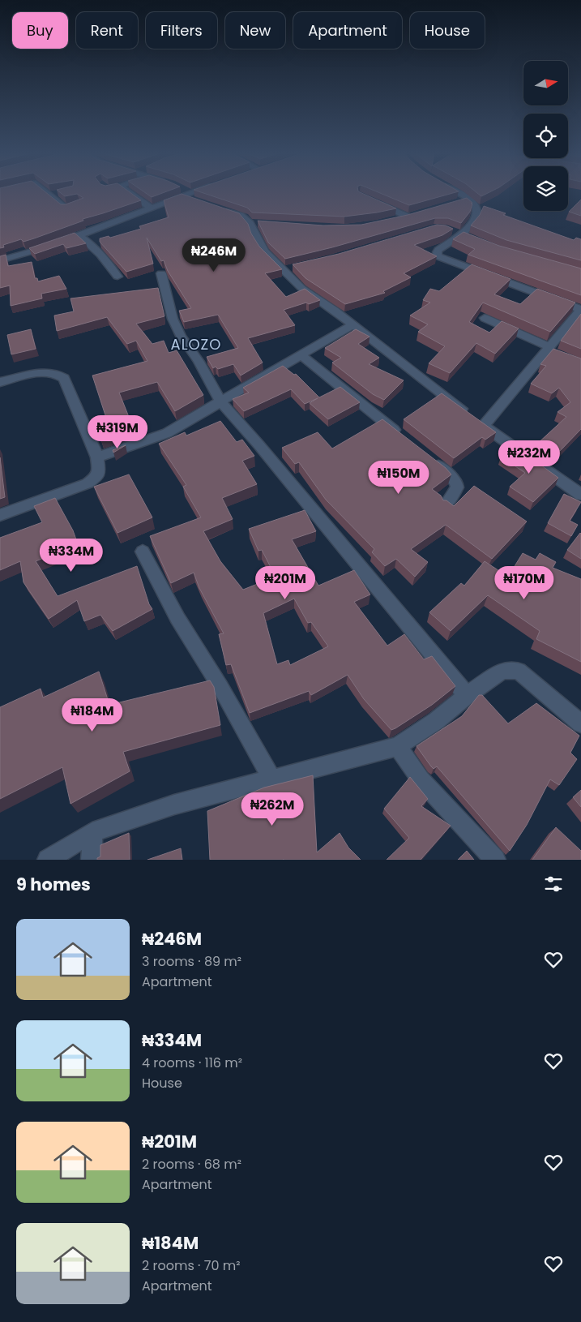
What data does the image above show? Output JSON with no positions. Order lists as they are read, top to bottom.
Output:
{
  "districts": ["ALOZO"],
  "north": "right",
  "page": {
    "chip": [
      "Buy",
      "Rent",
      "Filters",
      "New",
      "Apartment",
      "House"
    ],
    "price": [
      "₦246M",
      "₦319M",
      "₦232M",
      "₦150M",
      "₦334M",
      "₦201M",
      "₦170M",
      "₦184M",
      "₦262M"
    ],
    "heading": "9 homes",
    "list": [
      {
        "name": "₦246M",
        "note": "3 rooms · 89 m² · Apartment"
      },
      {
        "name": "₦334M",
        "note": "4 rooms · 116 m² · House"
      },
      {
        "name": "₦201M",
        "note": "2 rooms · 68 m² · Apartment"
      },
      {
        "name": "₦184M",
        "note": "2 rooms · 70 m² · Apartment"
      }
    ]
  }
}
